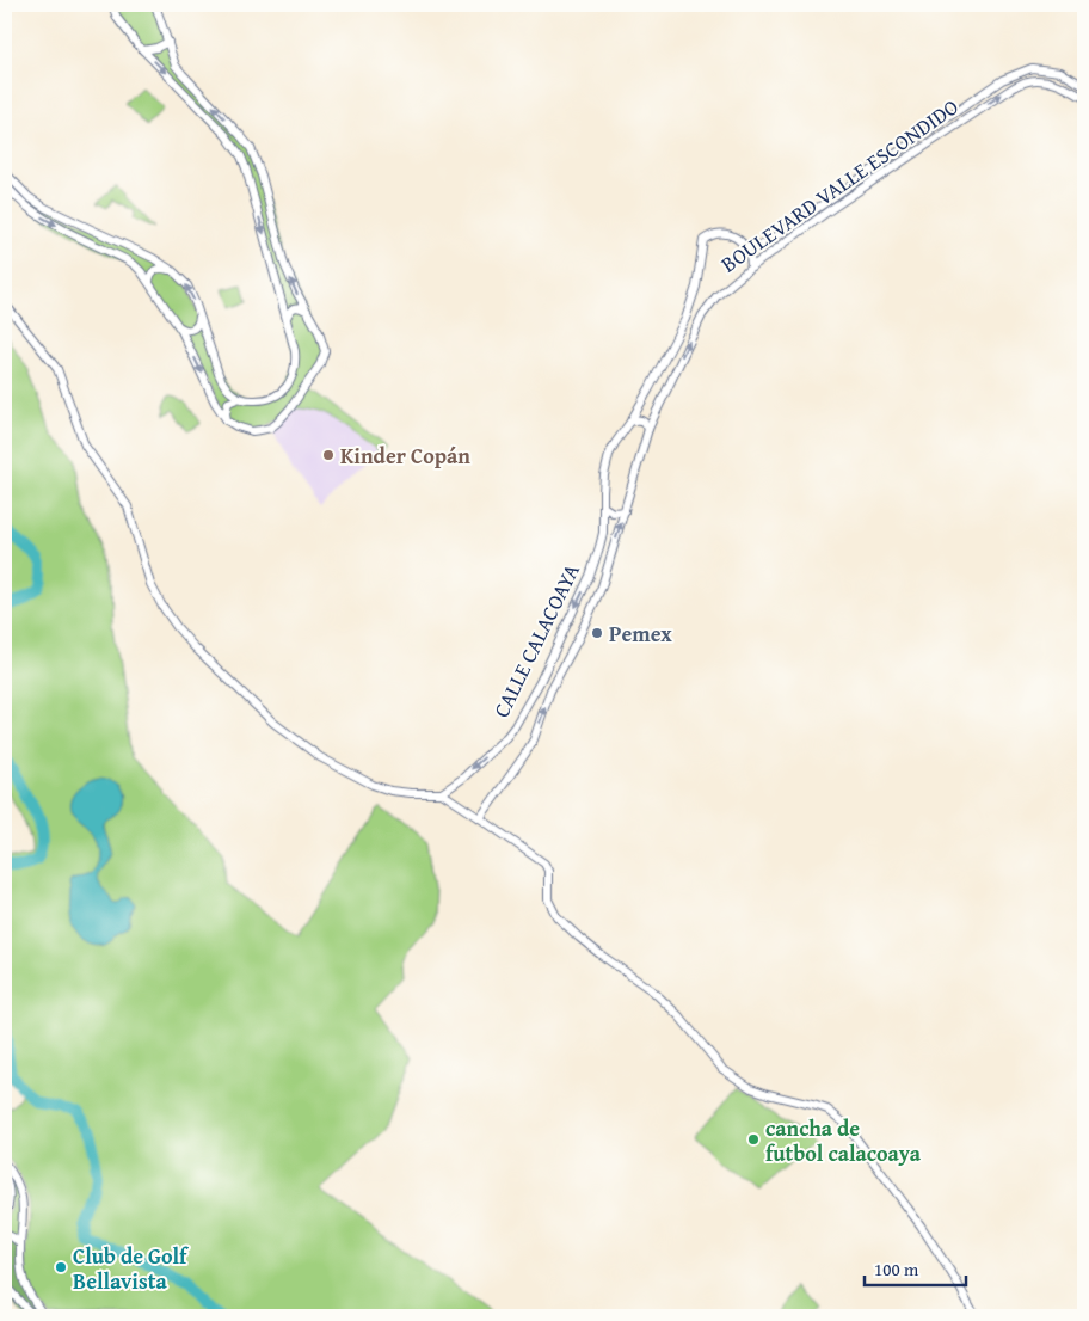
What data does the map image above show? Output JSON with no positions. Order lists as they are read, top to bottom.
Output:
{
  "streets": {
    "street": ["BOULEVARD VALLE ESCONDIDO", "CALLE CALACOAYA"]
  },
  "crossings": [
    ["BOULEVARD VALLE ESCONDIDO", "CALLE CALACOAYA"]
  ],
  "one_way": ["BOULEVARD VALLE ESCONDIDO", "CALLE CALACOAYA"],
  "places": [
    "Kinder Copán",
    "Pemex",
    "cancha de futbol calacoaya",
    "Club de Golf Bellavista"
  ],
  "scale_bar": "100 m"
}
